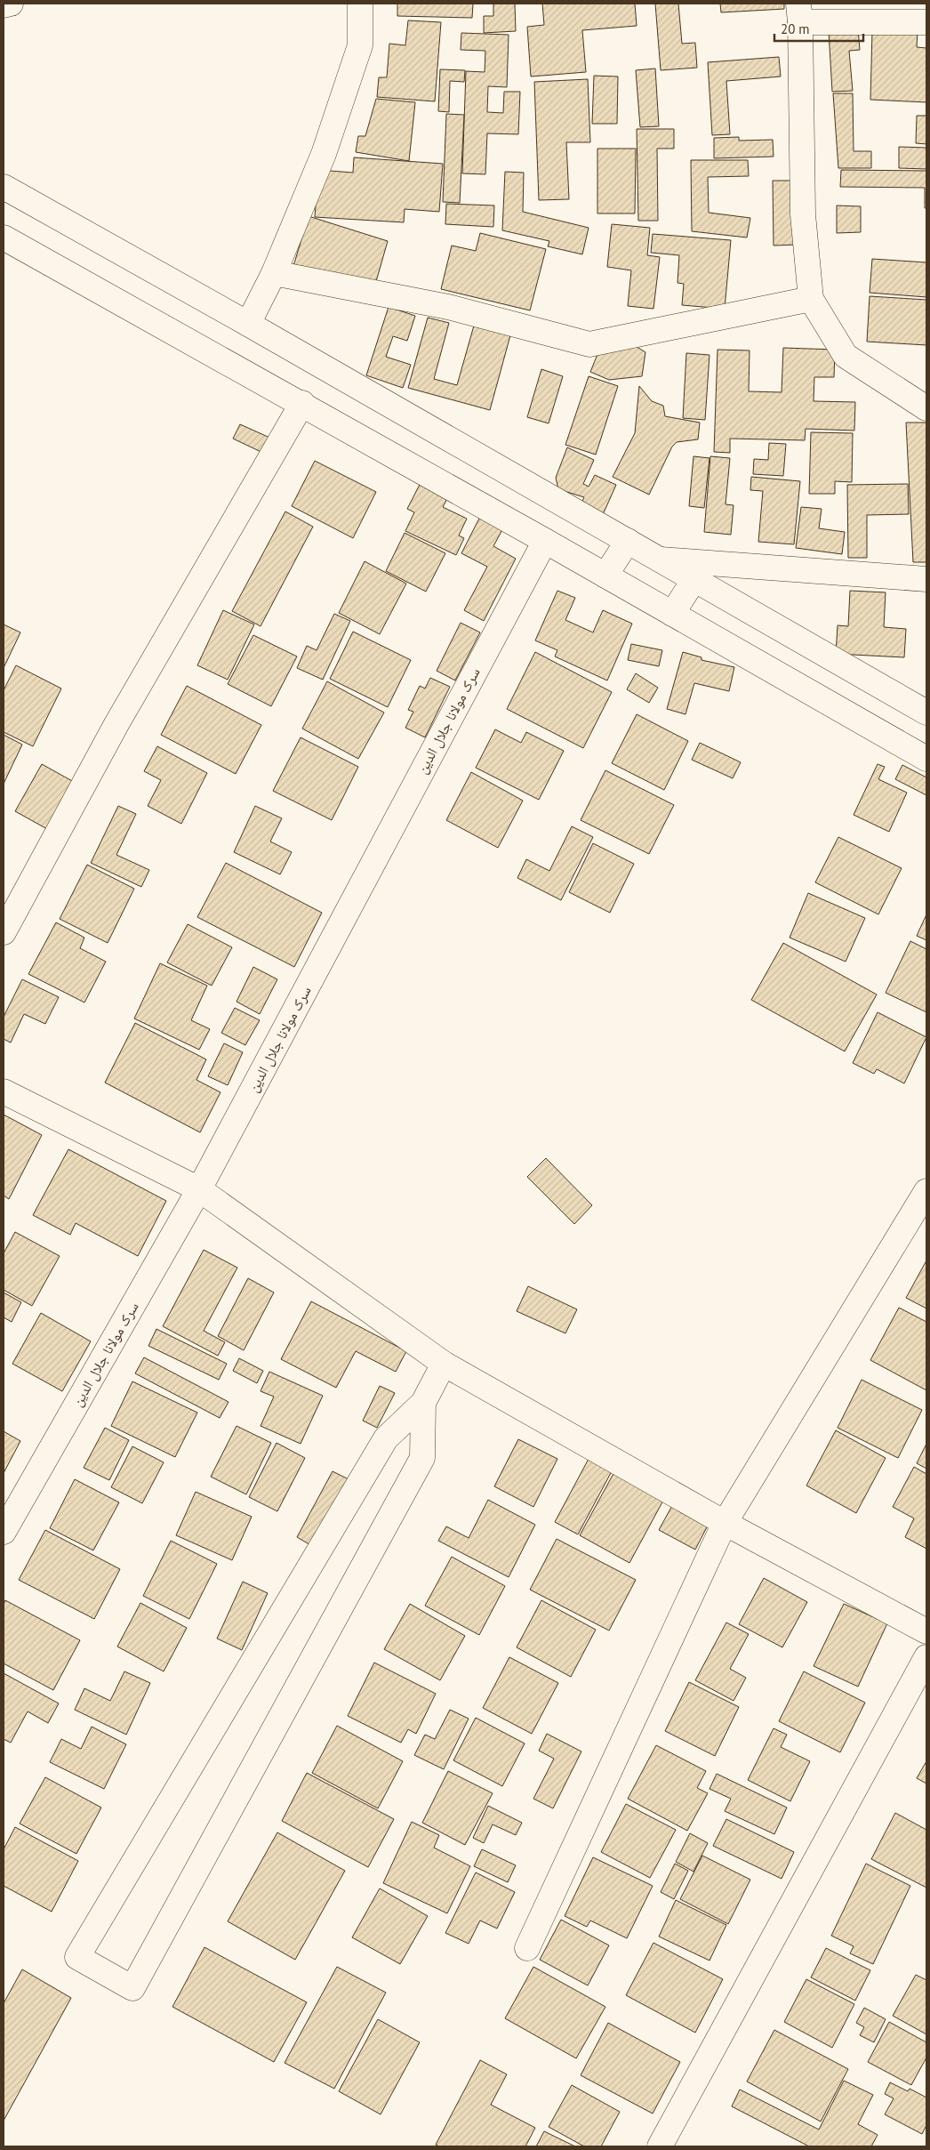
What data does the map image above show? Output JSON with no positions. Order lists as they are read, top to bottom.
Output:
{
  "streets": {
    "street": ["سرک مولانا جلال الدین"]
  },
  "scale_bar": "20 m"
}
